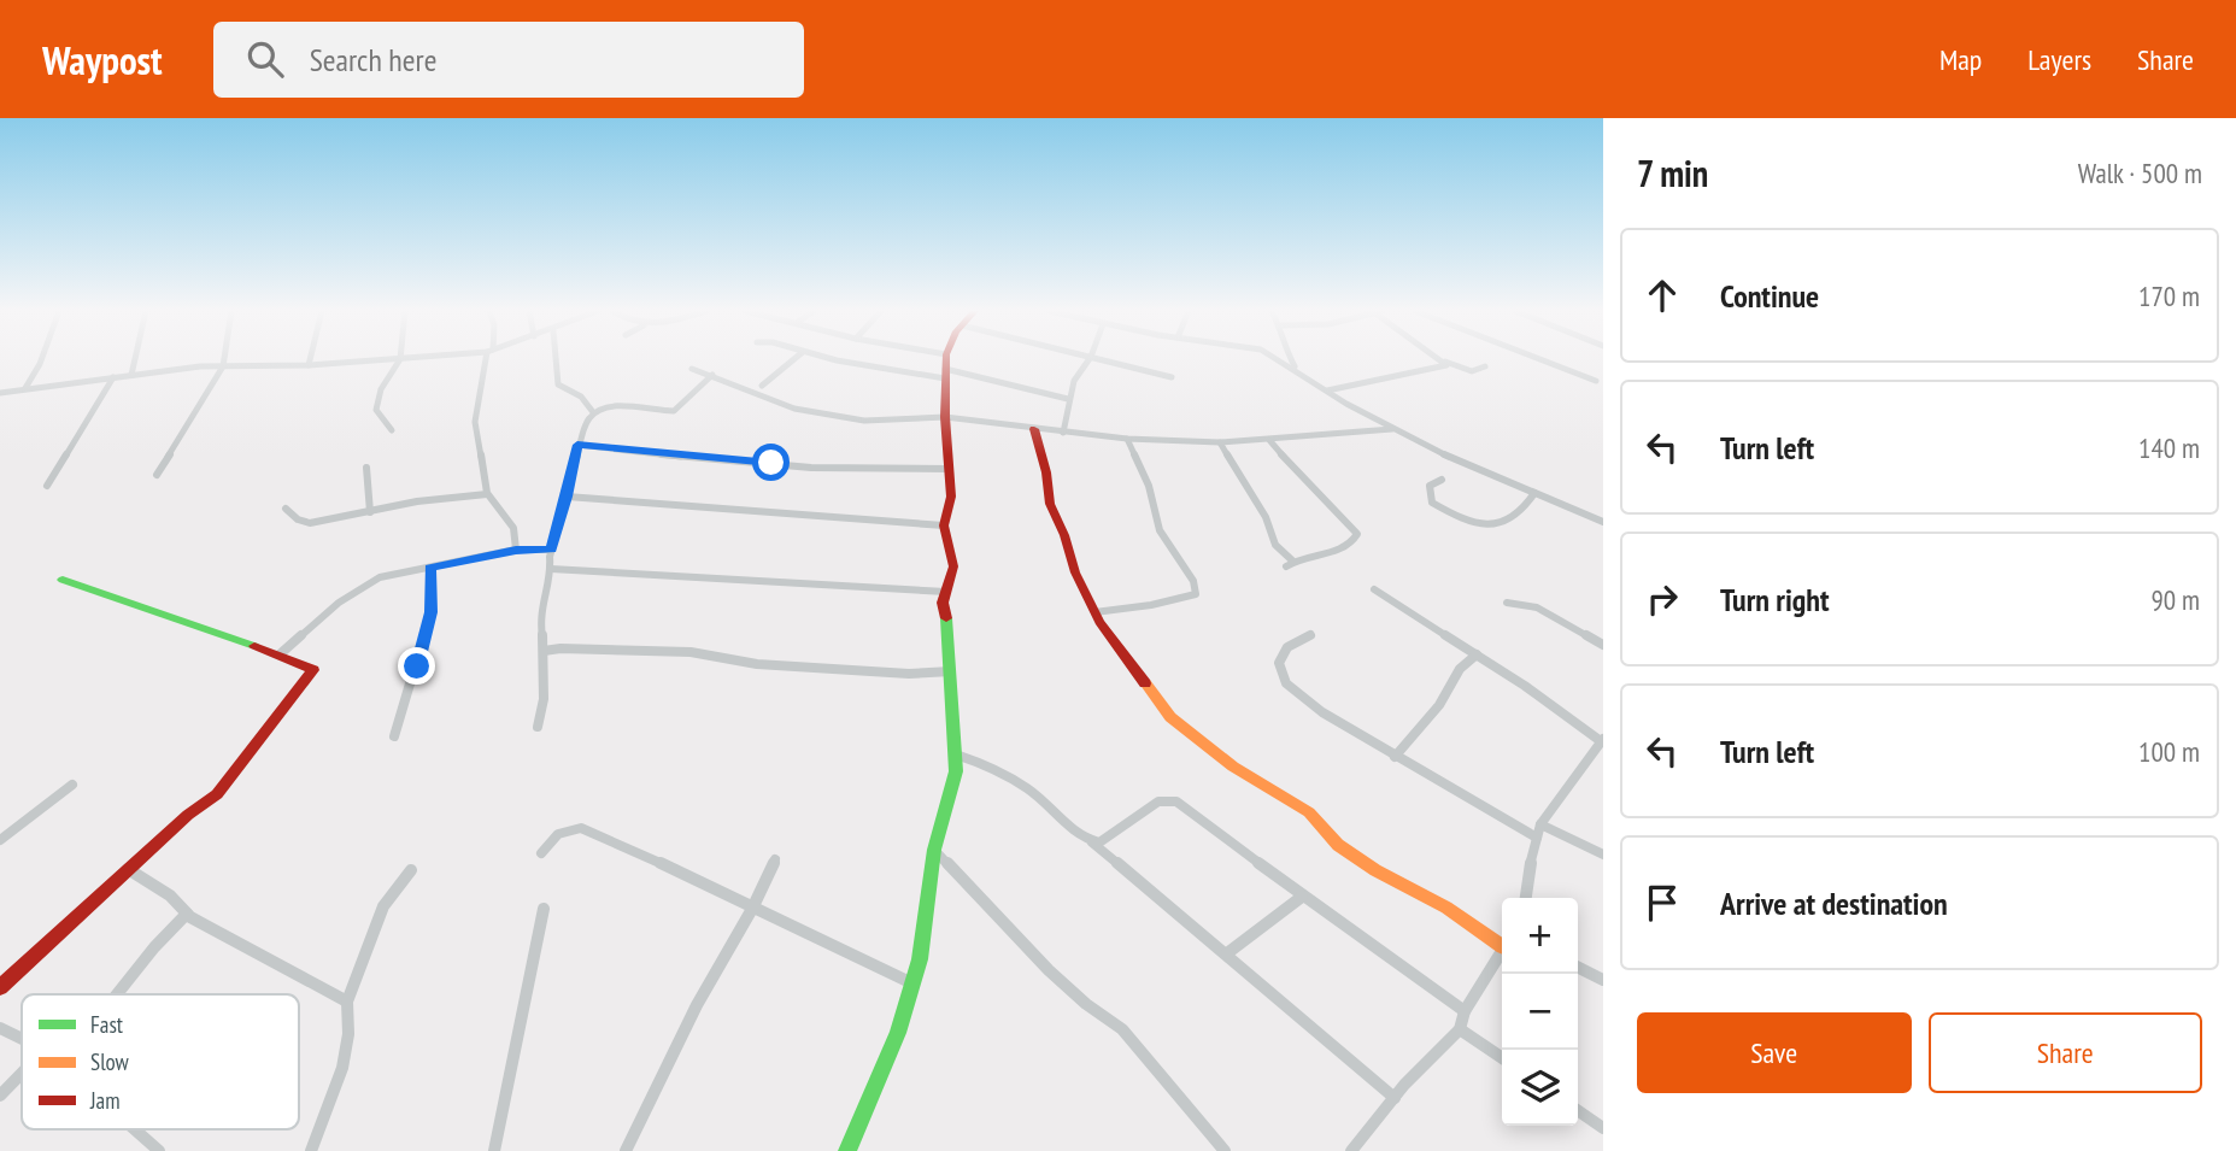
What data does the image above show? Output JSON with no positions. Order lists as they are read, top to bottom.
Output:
{
  "legend": ["Fast", "Slow", "Jam"],
  "page": {
    "header": "Waypost",
    "search": "Search here",
    "nav": ["Map", "Layers", "Share"],
    "heading": ["7 min", "Walk · 500 m"],
    "list": [
      ["Continue", "170 m"],
      ["Turn left", "140 m"],
      ["Turn right", "90 m"],
      ["Turn left", "100 m"],
      "Arrive at destination"
    ],
    "map_buttons": ["+", "−"],
    "buttons": ["Save", "Share"]
  }
}
